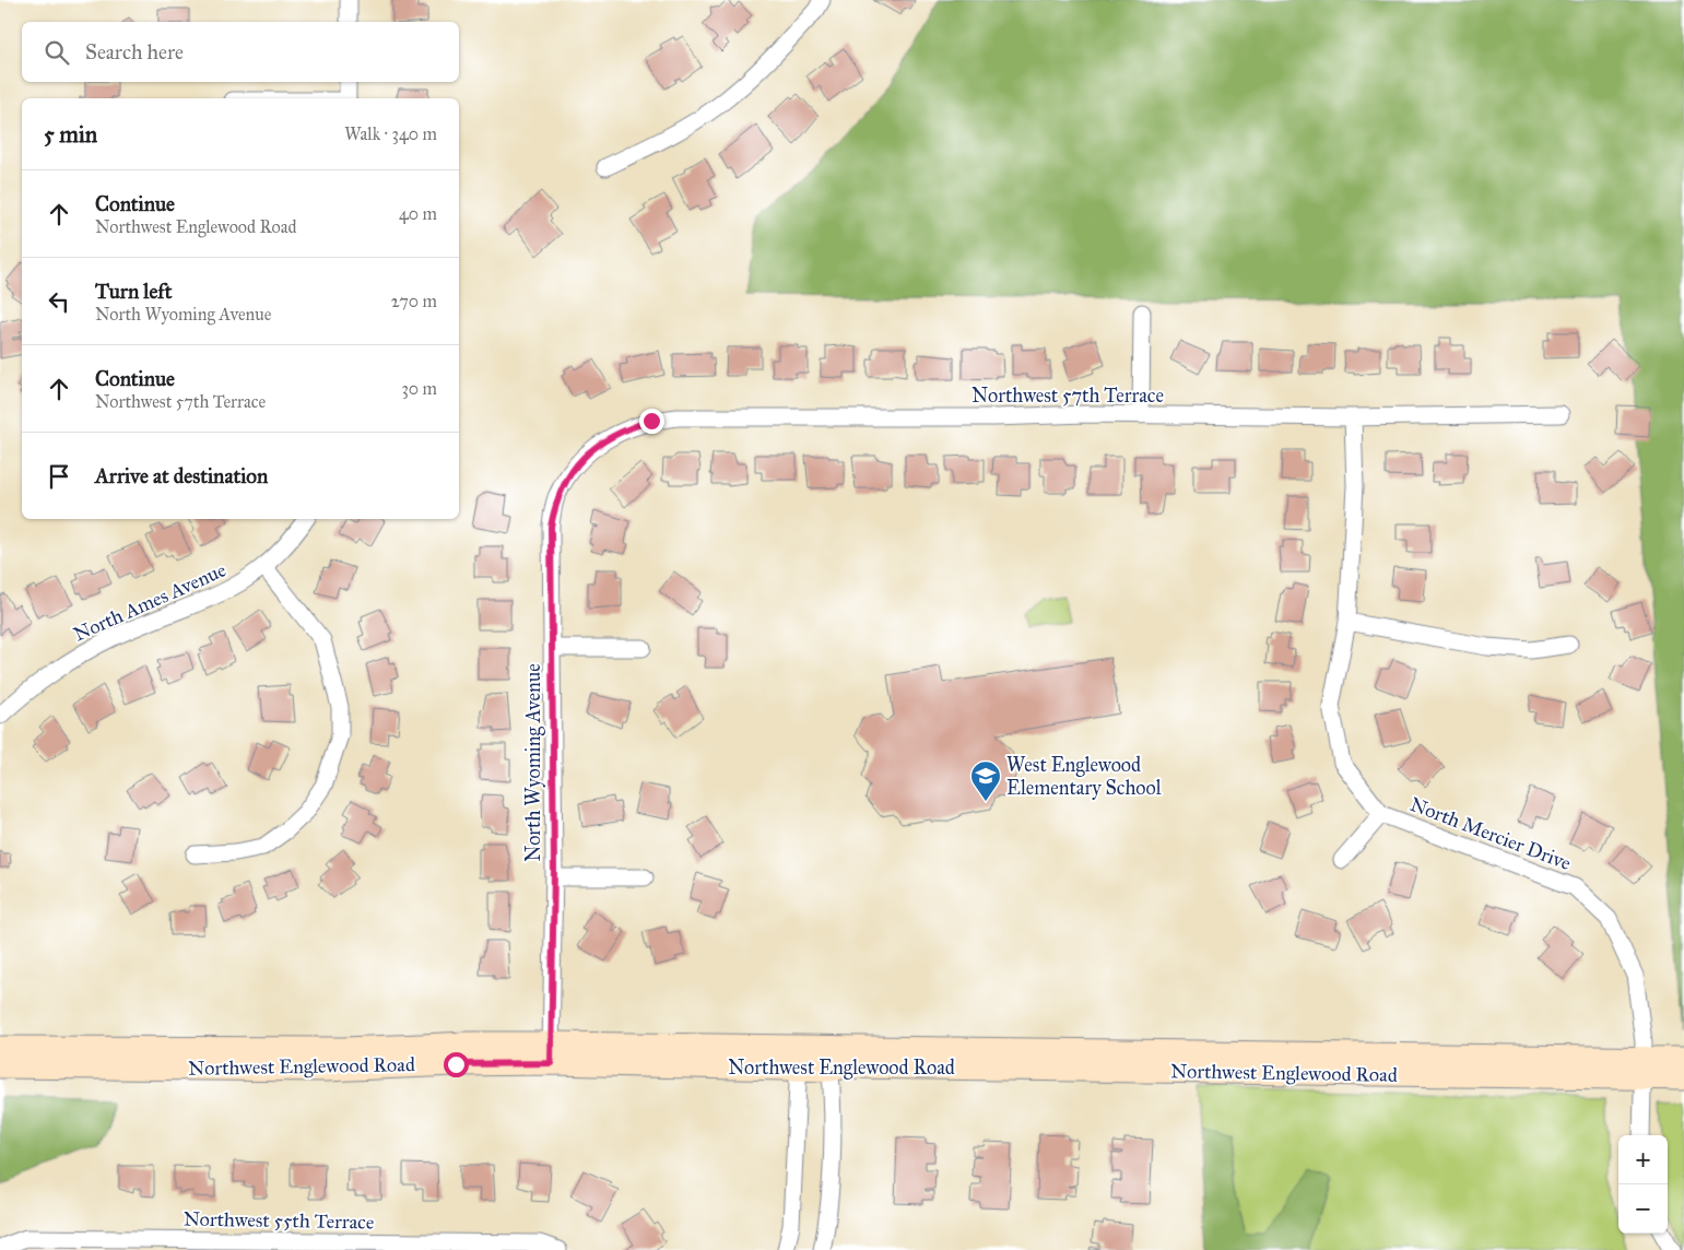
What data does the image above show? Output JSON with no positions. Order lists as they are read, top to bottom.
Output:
{
  "streets": {
    "main road": ["Northwest Englewood Road"],
    "street": [
      "Northwest 57th Terrace",
      "North Ames Avenue",
      "North Wyoming Avenue",
      "North Mercier Drive",
      "Northwest 55th Terrace"
    ]
  },
  "crossings": [
    ["Northwest 57th Terrace", "North Wyoming Avenue"],
    ["Northwest 57th Terrace", "North Mercier Drive"],
    ["North Wyoming Avenue", "Northwest Englewood Road"],
    ["North Mercier Drive", "Northwest Englewood Road"]
  ],
  "places": {
    "school or university": ["West Englewood Elementary School"]
  },
  "page": {
    "search": "Search here",
    "heading": ["5 min", "Walk · 340 m"],
    "list": [
      ["Continue", "Northwest Englewood Road", "40 m"],
      ["Turn left", "North Wyoming Avenue", "270 m"],
      ["Continue", "Northwest 57th Terrace", "30 m"],
      "Arrive at destination"
    ],
    "map_buttons": ["+", "−"]
  }
}
